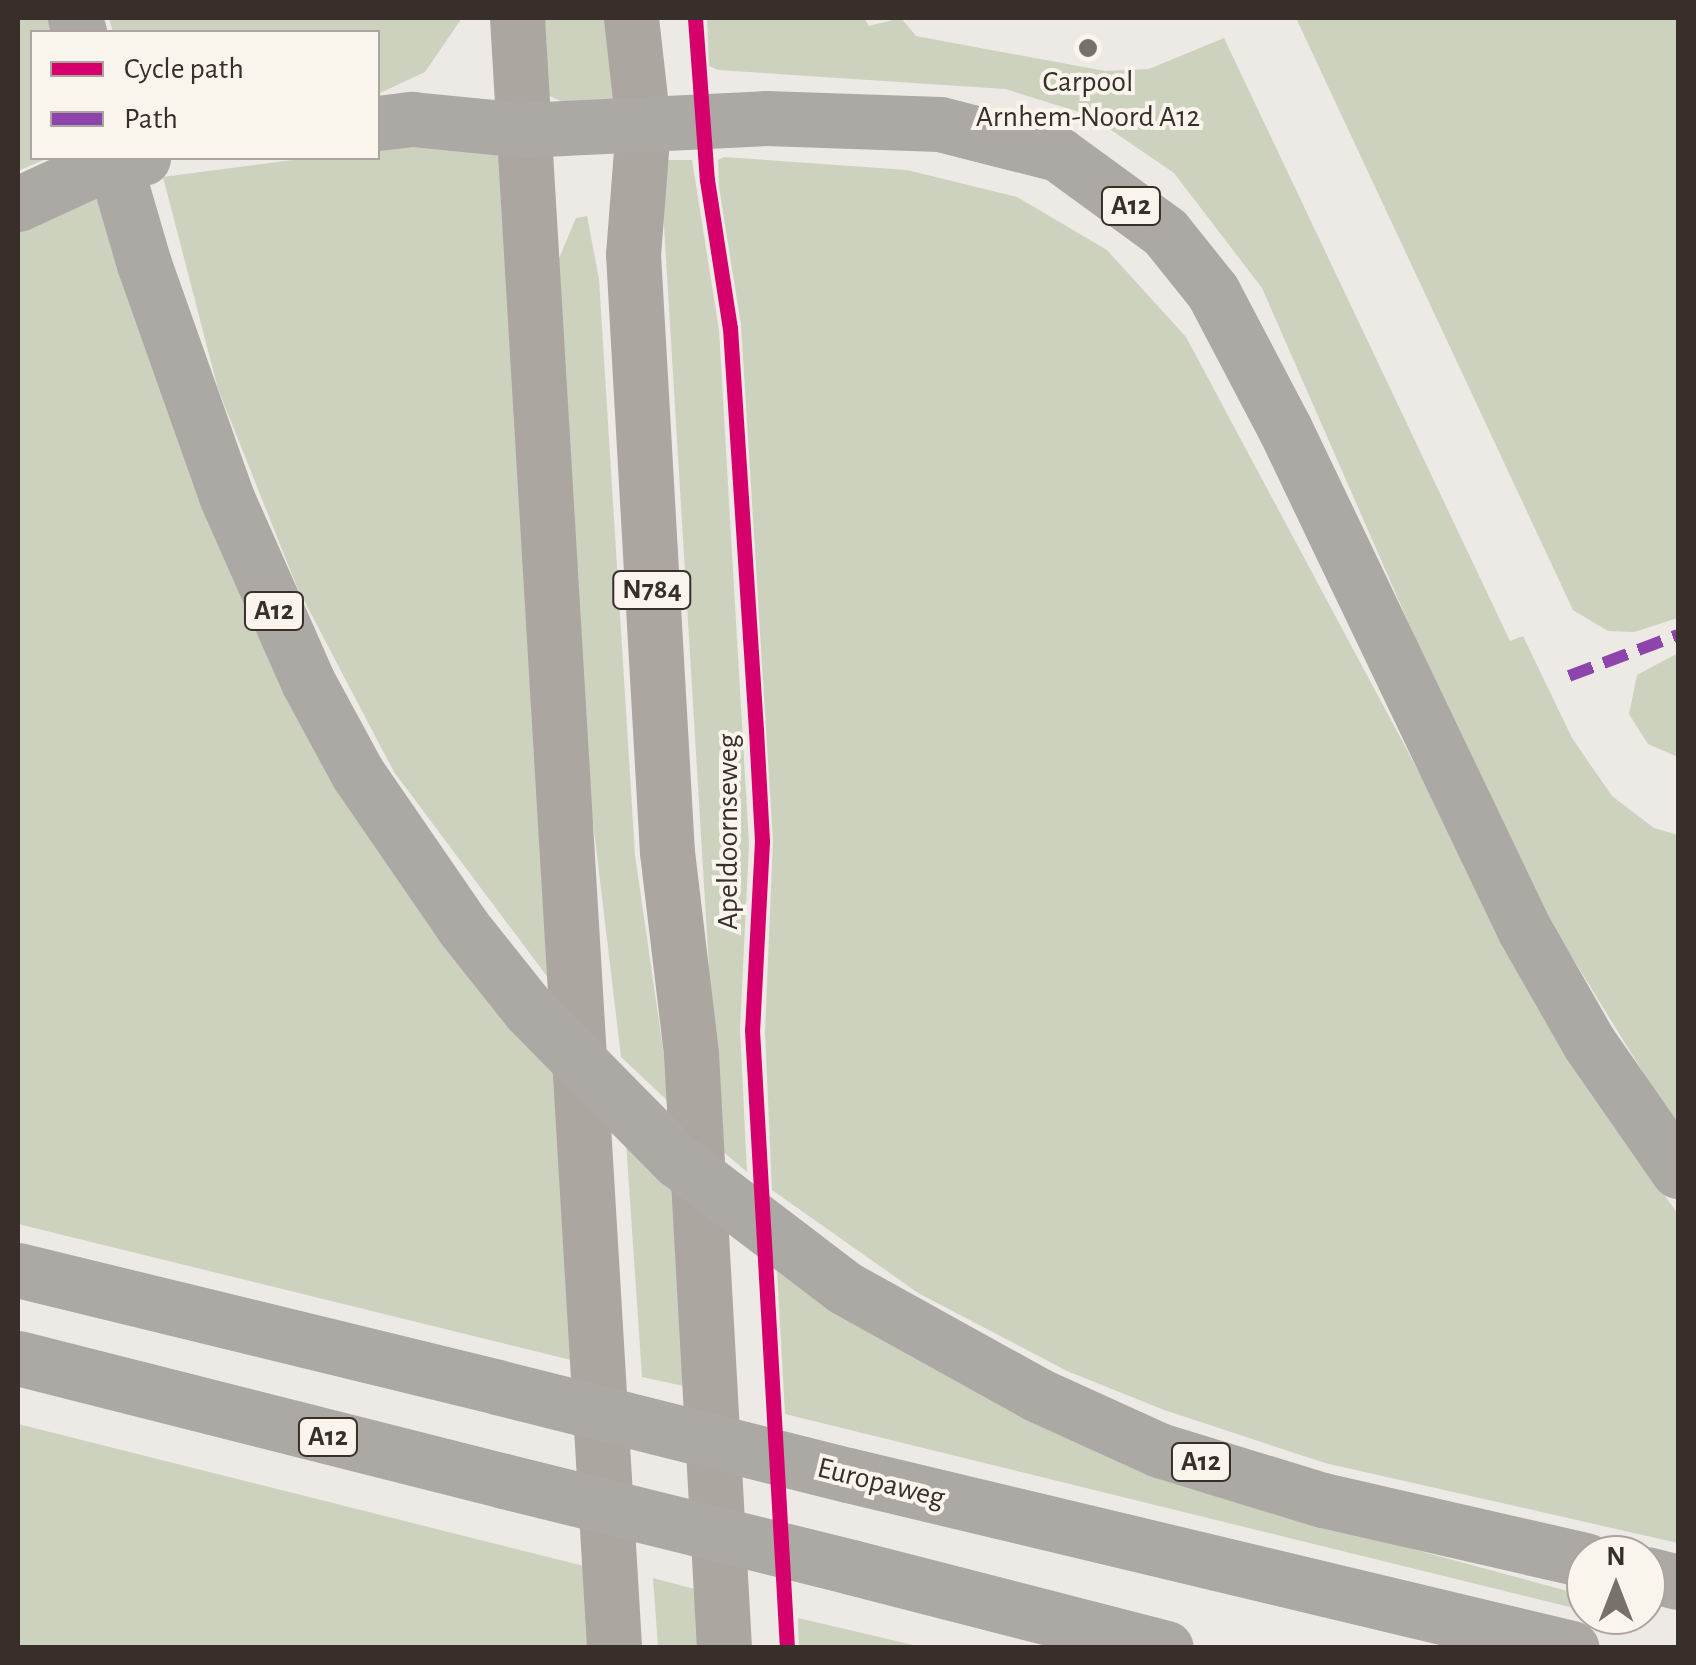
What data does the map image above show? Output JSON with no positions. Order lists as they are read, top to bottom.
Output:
{
  "streets": {
    "highway": ["A12", "Europaweg"],
    "main road": ["N784", "Apeldoornseweg"]
  },
  "crossings": [
    ["A12", "Apeldoornseweg"]
  ],
  "places": ["Carpool Arnhem-Noord A12"],
  "legend": ["Cycle path", "Path"],
  "north": "top"
}
